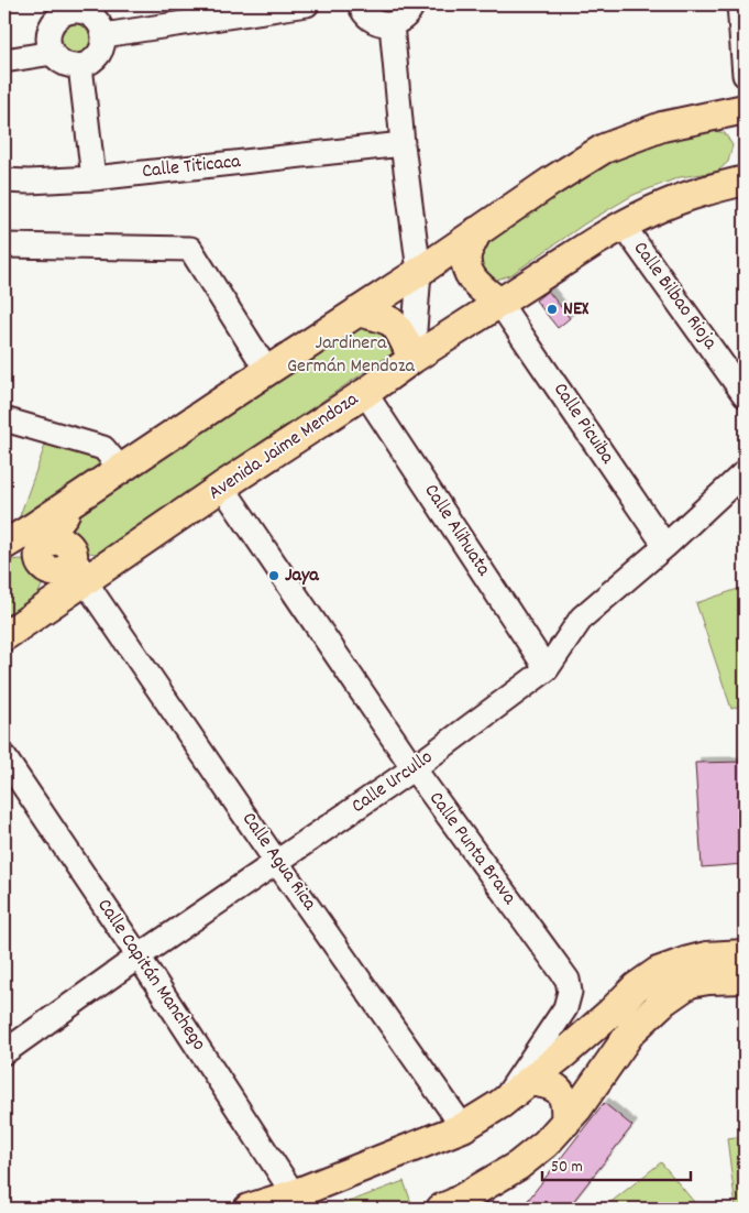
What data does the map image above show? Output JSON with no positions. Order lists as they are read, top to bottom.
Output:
{
  "streets": {
    "main road": ["Avenida Jaime Mendoza"],
    "street": [
      "Calle Titicaca",
      "Calle Bilbao Rioja",
      "Calle Picuiba",
      "Calle Alihuata",
      "Calle Urcullo",
      "Calle Punta Brava",
      "Calle Agua Rica",
      "Calle Capitán Manchego"
    ]
  },
  "crossings": [
    ["Calle Bilbao Rioja", "Avenida Jaime Mendoza"],
    ["Calle Picuiba", "Avenida Jaime Mendoza"],
    ["Calle Picuiba", "Calle Urcullo"],
    ["Avenida Jaime Mendoza", "Calle Alihuata"],
    ["Avenida Jaime Mendoza", "Calle Punta Brava"],
    ["Avenida Jaime Mendoza", "Calle Agua Rica"],
    ["Calle Alihuata", "Calle Urcullo"],
    ["Calle Urcullo", "Calle Punta Brava"],
    ["Calle Urcullo", "Calle Agua Rica"],
    ["Calle Urcullo", "Calle Capitán Manchego"]
  ],
  "parks": ["Jardinera Germán Mendoza"],
  "places": ["NEX", "Jaya"],
  "scale_bar": "50 m"
}
